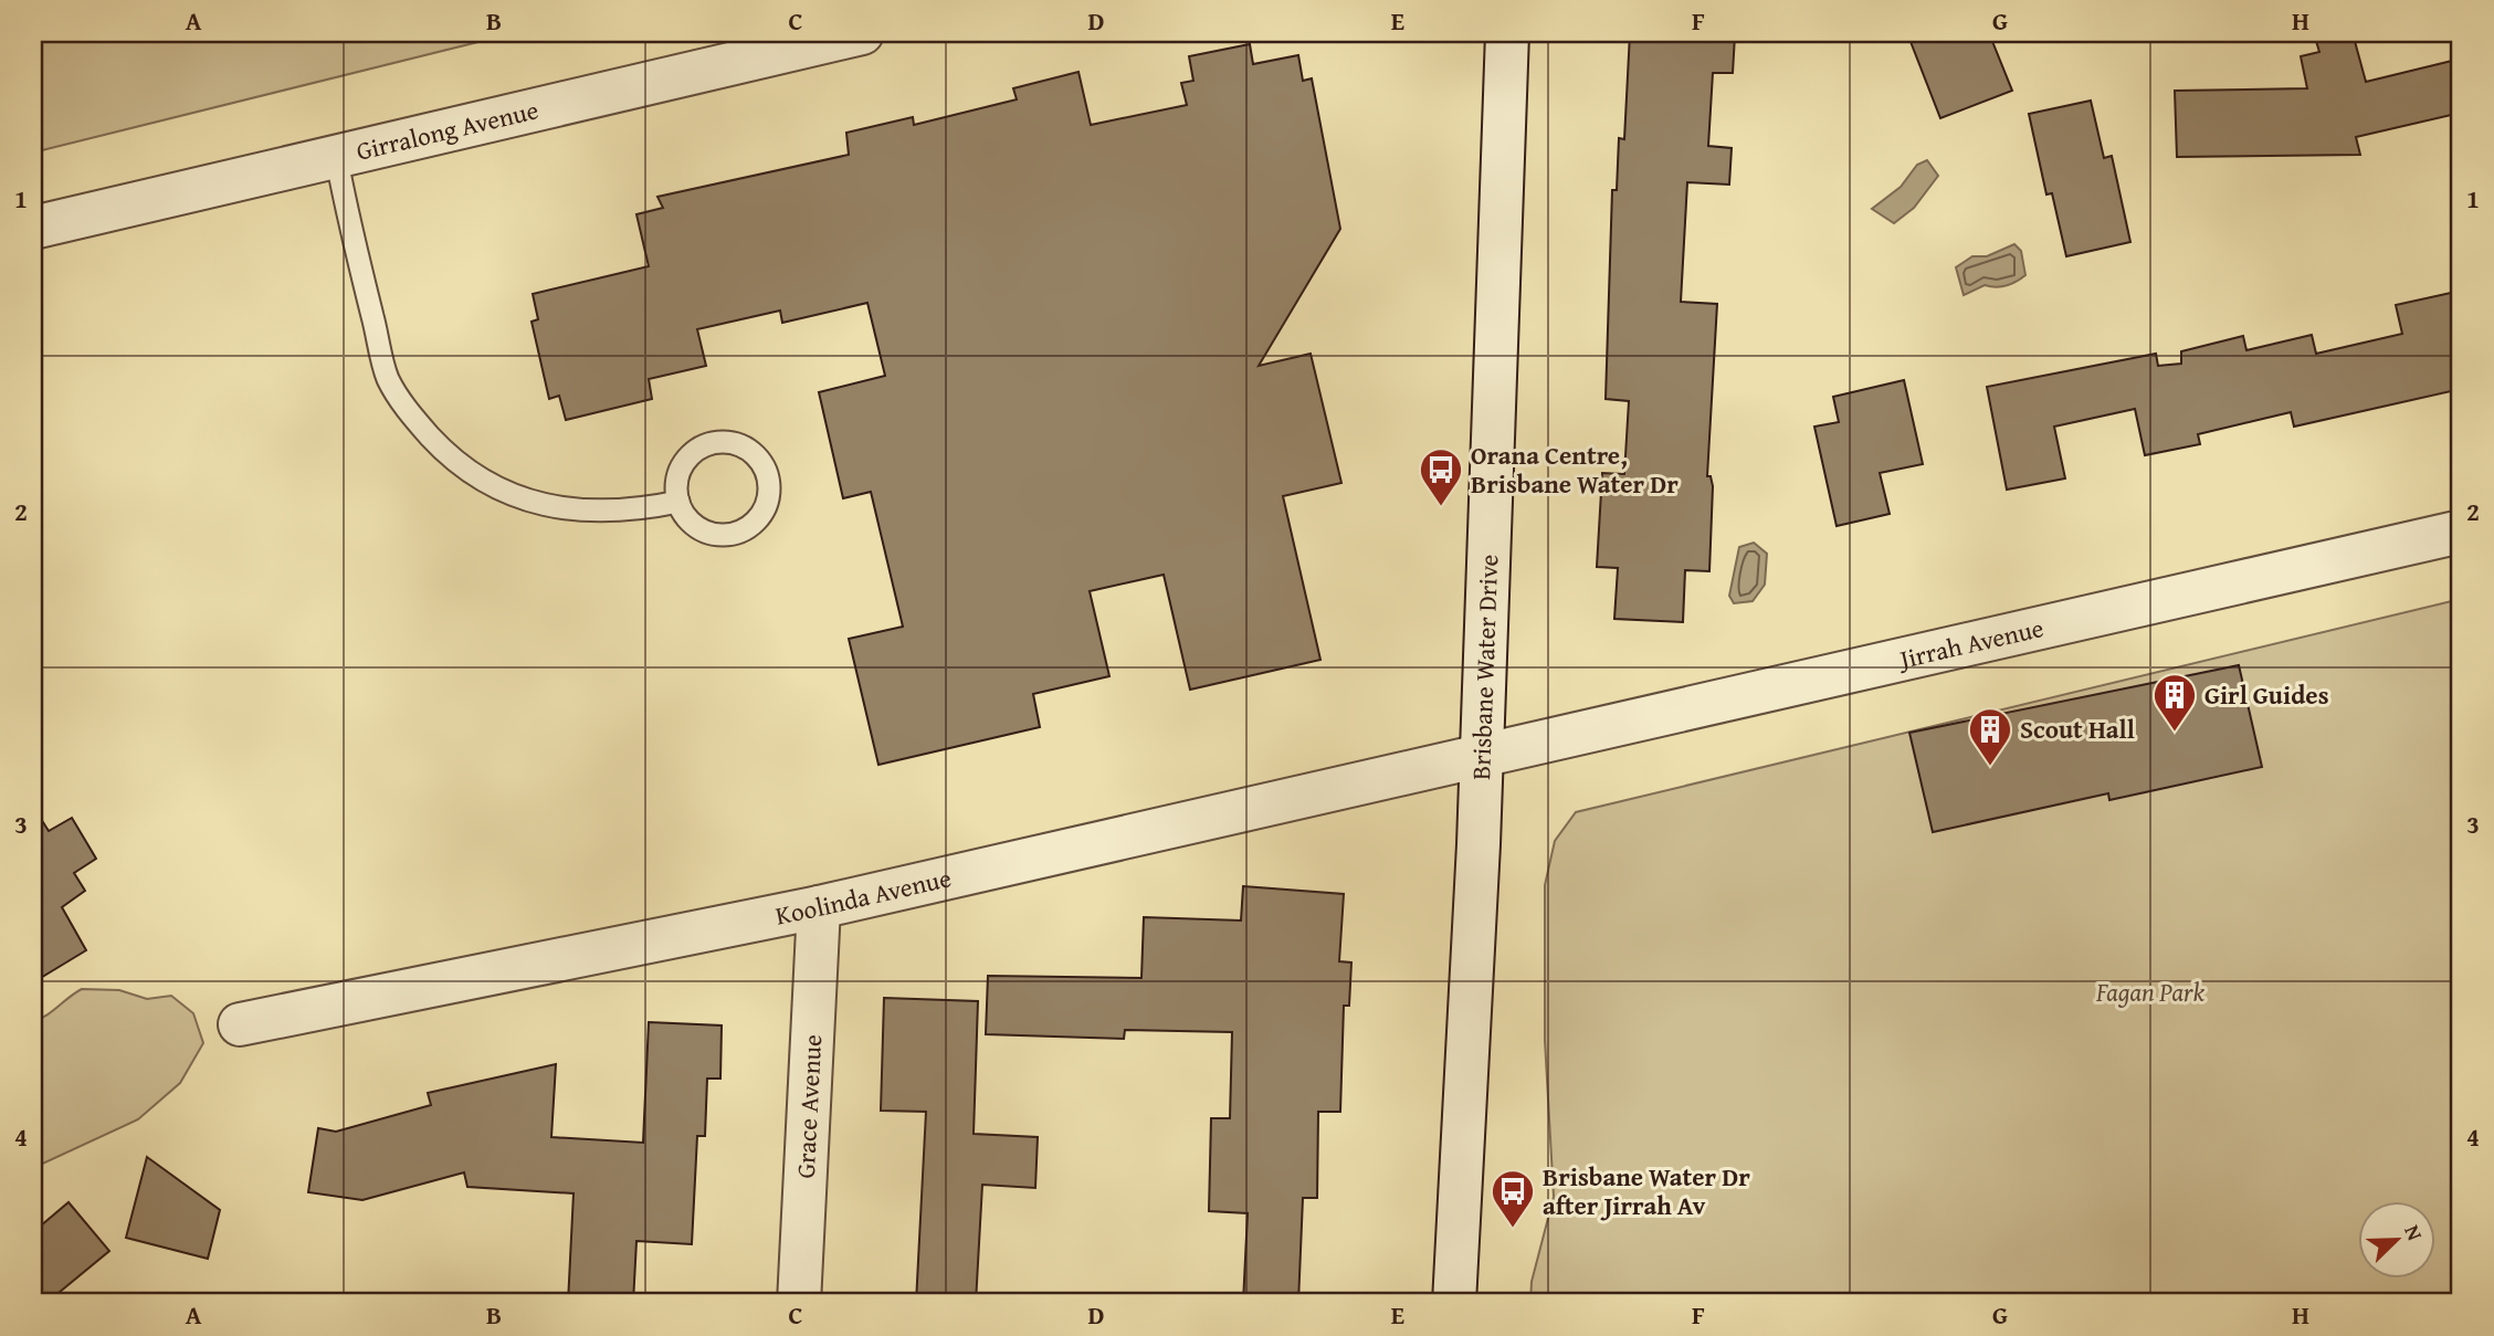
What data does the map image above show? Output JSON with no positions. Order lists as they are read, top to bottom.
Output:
{
  "streets": {
    "street": [
      "Girralong Avenue",
      "Jirrah Avenue",
      "Brisbane Water Drive",
      "Koolinda Avenue",
      "Grace Avenue"
    ]
  },
  "crossings": [
    ["Jirrah Avenue", "Brisbane Water Drive"],
    ["Jirrah Avenue", "Koolinda Avenue"],
    ["Brisbane Water Drive", "Koolinda Avenue"],
    ["Koolinda Avenue", "Grace Avenue"]
  ],
  "parks": ["Fagan Park"],
  "places": {
    "bus stop": ["Orana Centre, Brisbane Water Dr", "Brisbane Water Dr after Jirrah Av"],
    "building": ["Girl Guides", "Scout Hall"]
  },
  "north": "top right",
  "grid": {
    "columns": [
      "A",
      "B",
      "C",
      "D",
      "E",
      "F",
      "G",
      "H"
    ],
    "rows": [
      "1",
      "2",
      "3",
      "4"
    ]
  }
}
